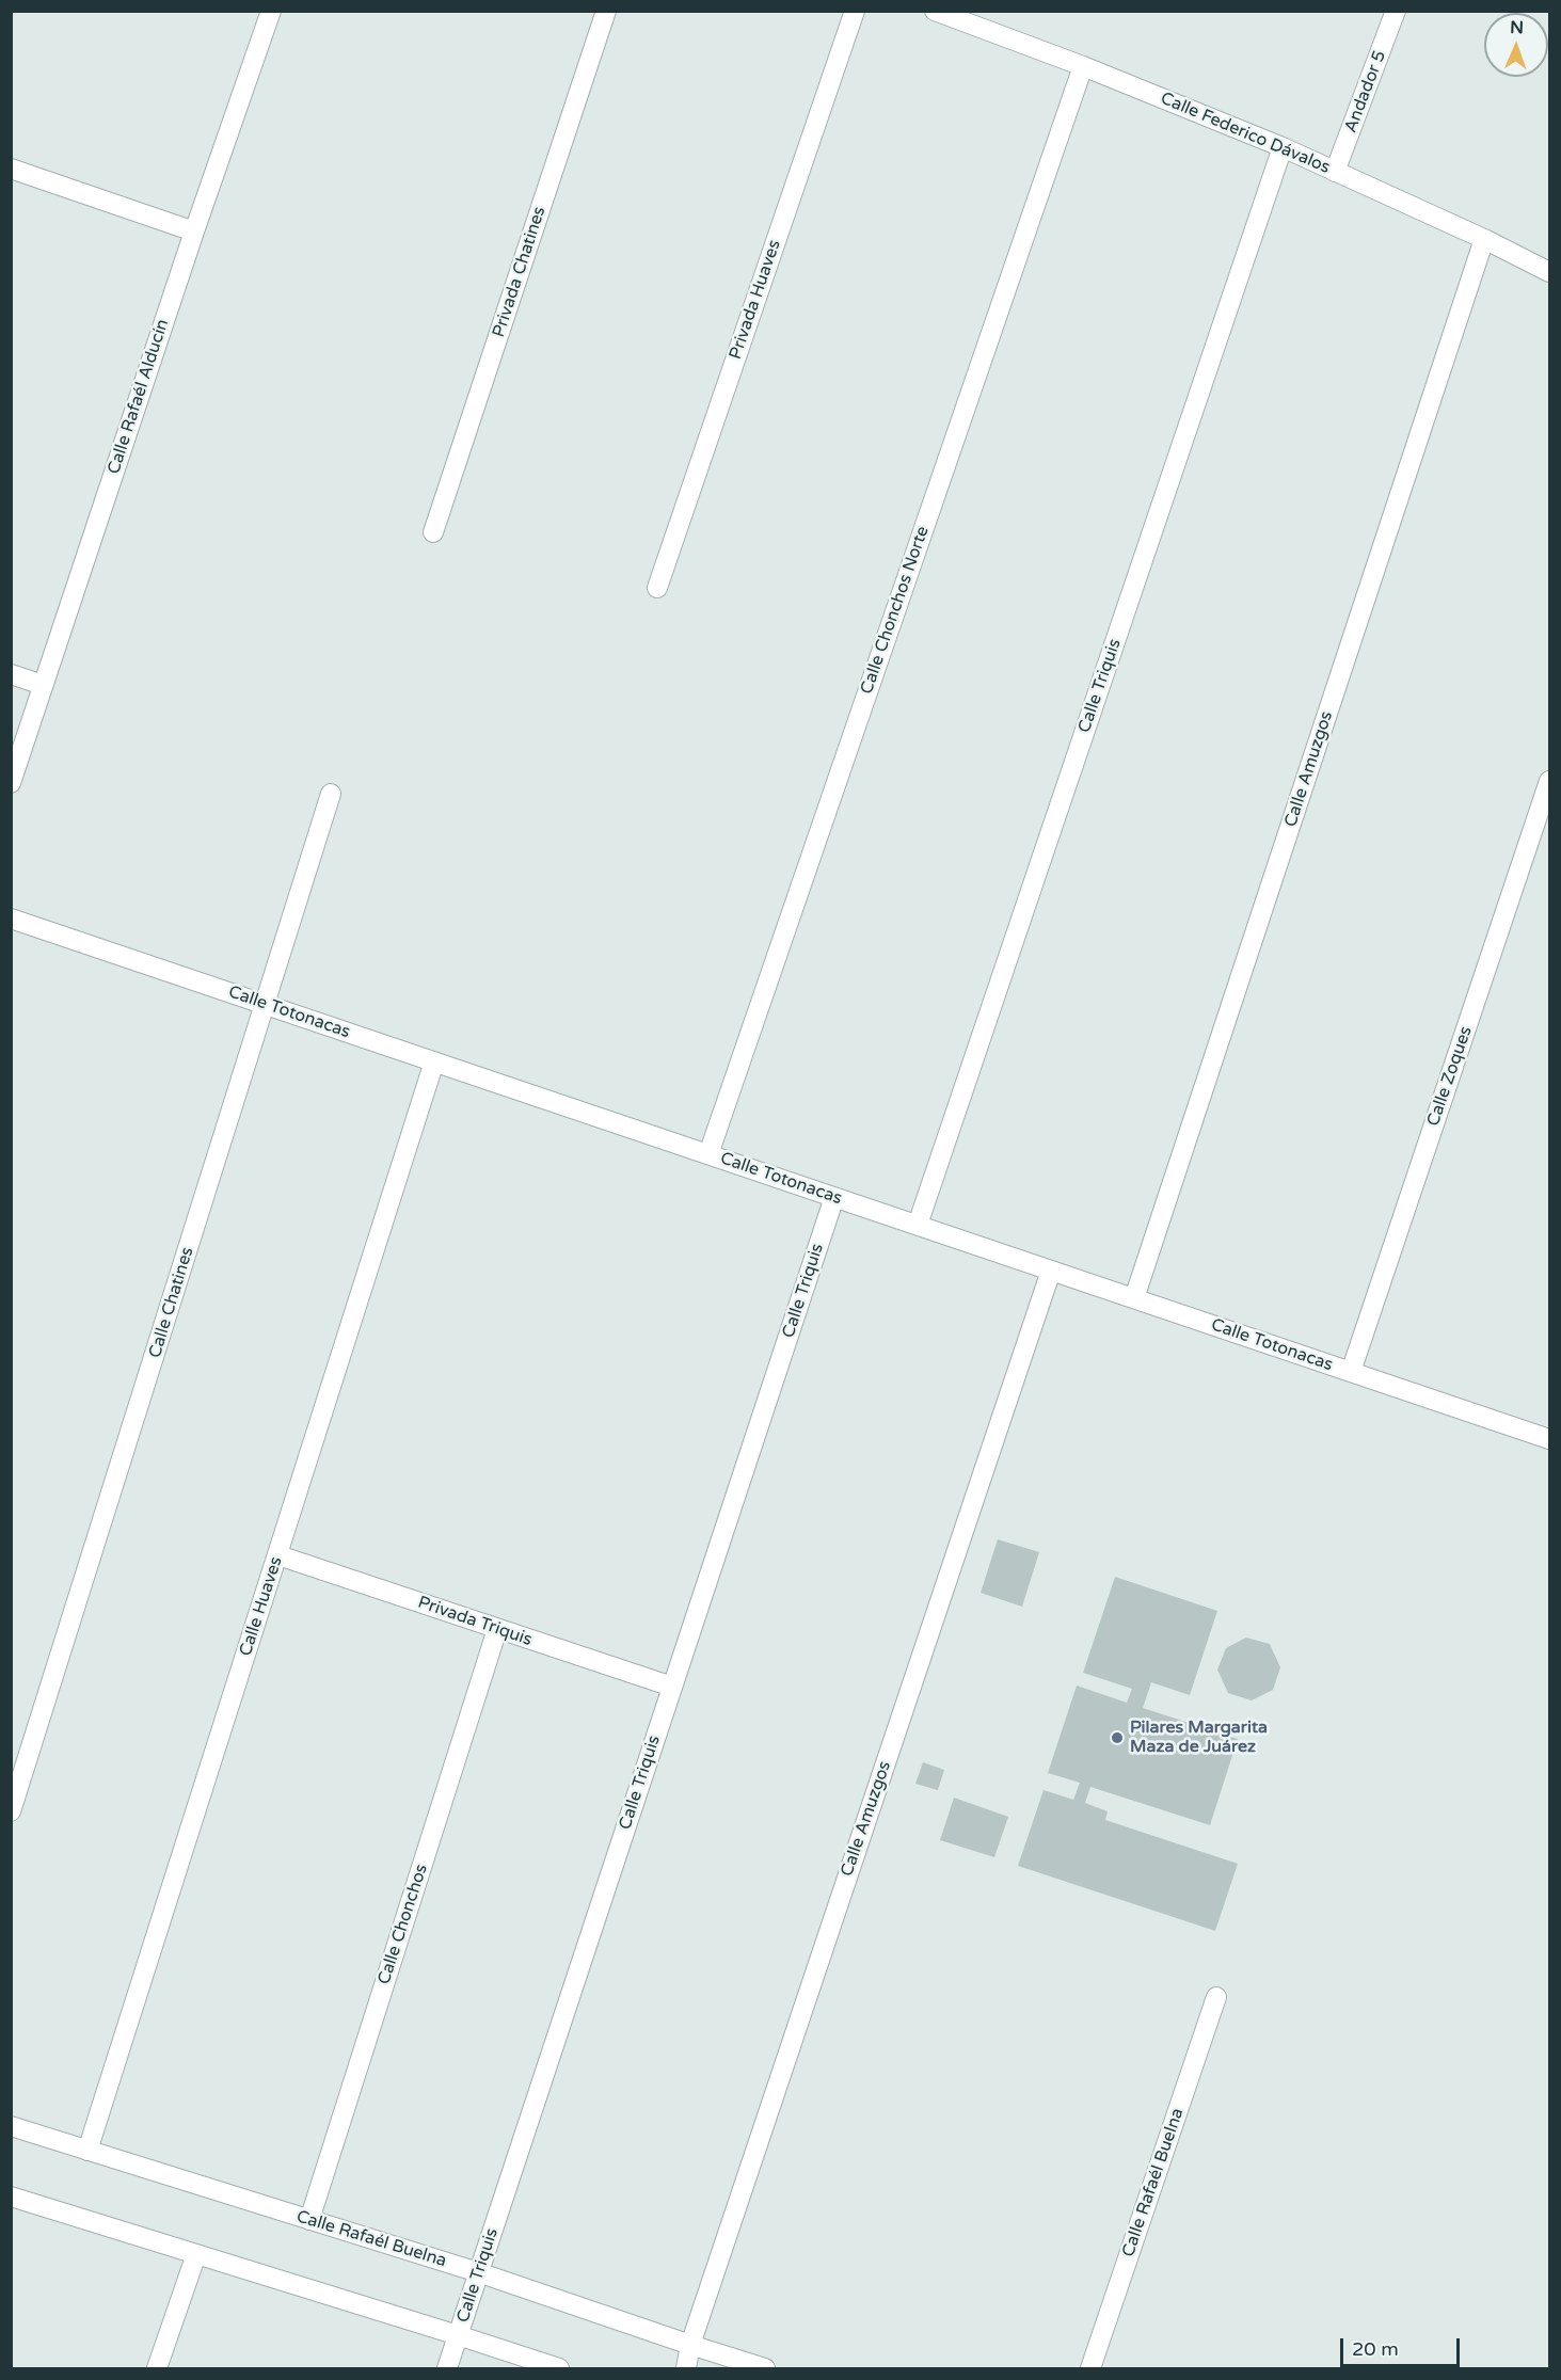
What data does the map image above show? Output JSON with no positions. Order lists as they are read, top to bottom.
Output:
{
  "streets": {
    "street": [
      "Andador 5",
      "Calle Federico Dávalos",
      "Privada Chatines",
      "Privada Huaves",
      "Calle Rafaél Alducín",
      "Calle Chonchos Norte",
      "Calle Triquis",
      "Calle Amuzgos",
      "Calle Totonacas",
      "Calle Zoques",
      "Calle Chatines",
      "Calle Huaves",
      "Privada Triquis",
      "Calle Chonchos",
      "Calle Rafaél Buelna"
    ]
  },
  "crossings": [
    ["Andador 5", "Calle Federico Dávalos"],
    ["Calle Federico Dávalos", "Calle Chonchos Norte"],
    ["Calle Federico Dávalos", "Calle Triquis"],
    ["Calle Federico Dávalos", "Calle Amuzgos"],
    ["Calle Chonchos Norte", "Calle Totonacas"],
    ["Calle Triquis", "Calle Totonacas"],
    ["Calle Triquis", "Privada Triquis"],
    ["Calle Triquis", "Calle Rafaél Buelna"],
    ["Calle Amuzgos", "Calle Totonacas"],
    ["Calle Amuzgos", "Calle Rafaél Buelna"],
    ["Calle Totonacas", "Calle Zoques"],
    ["Calle Totonacas", "Calle Chatines"],
    ["Calle Totonacas", "Calle Huaves"],
    ["Calle Huaves", "Privada Triquis"],
    ["Calle Huaves", "Calle Rafaél Buelna"],
    ["Privada Triquis", "Calle Chonchos"],
    ["Calle Chonchos", "Calle Rafaél Buelna"]
  ],
  "places": ["Pilares Margarita Maza de Juárez"],
  "scale_bar": "20 m",
  "north": "top"
}
